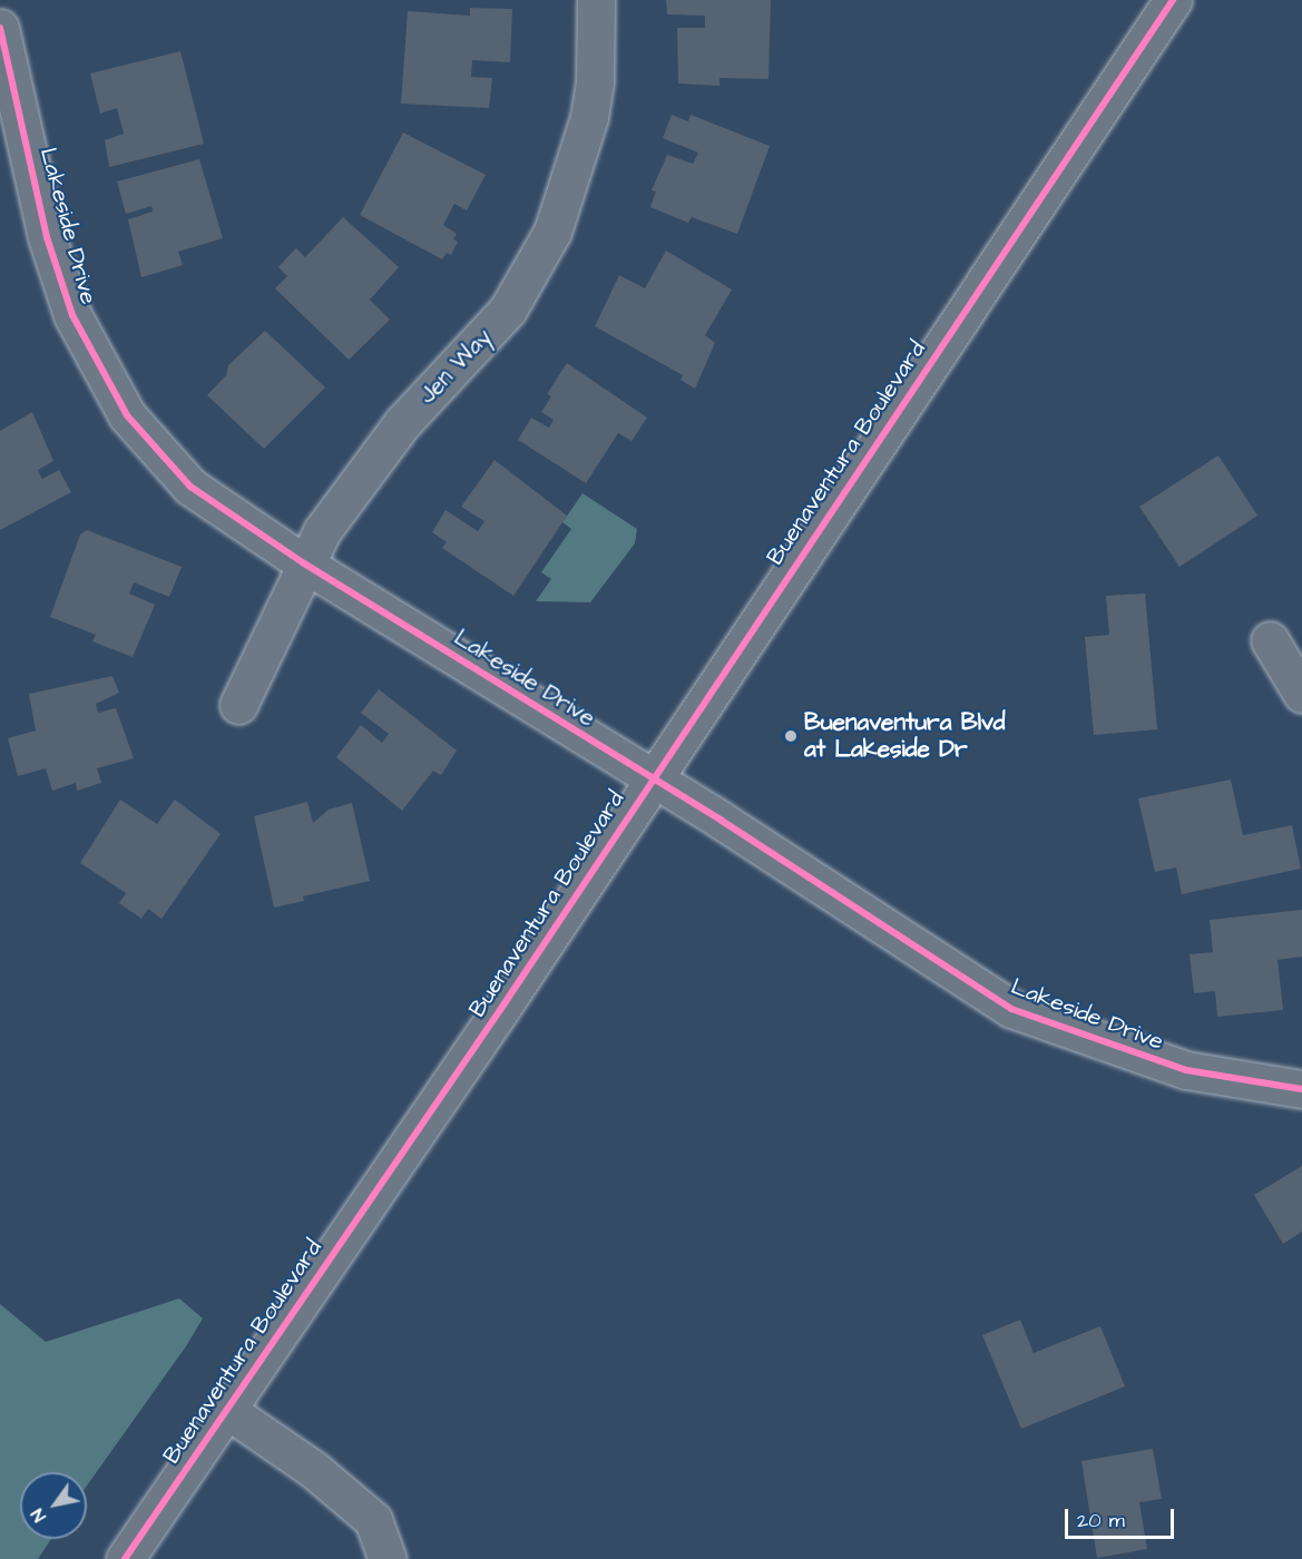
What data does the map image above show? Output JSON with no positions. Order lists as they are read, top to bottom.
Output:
{
  "streets": {
    "street": ["Lakeside Drive", "Jen Way", "Buenaventura Boulevard"]
  },
  "crossings": [
    ["Lakeside Drive", "Jen Way"],
    ["Lakeside Drive", "Buenaventura Boulevard"]
  ],
  "places": ["Buenaventura Blvd at Lakeside Dr"],
  "scale_bar": "20 m",
  "north": "bottom left"
}
